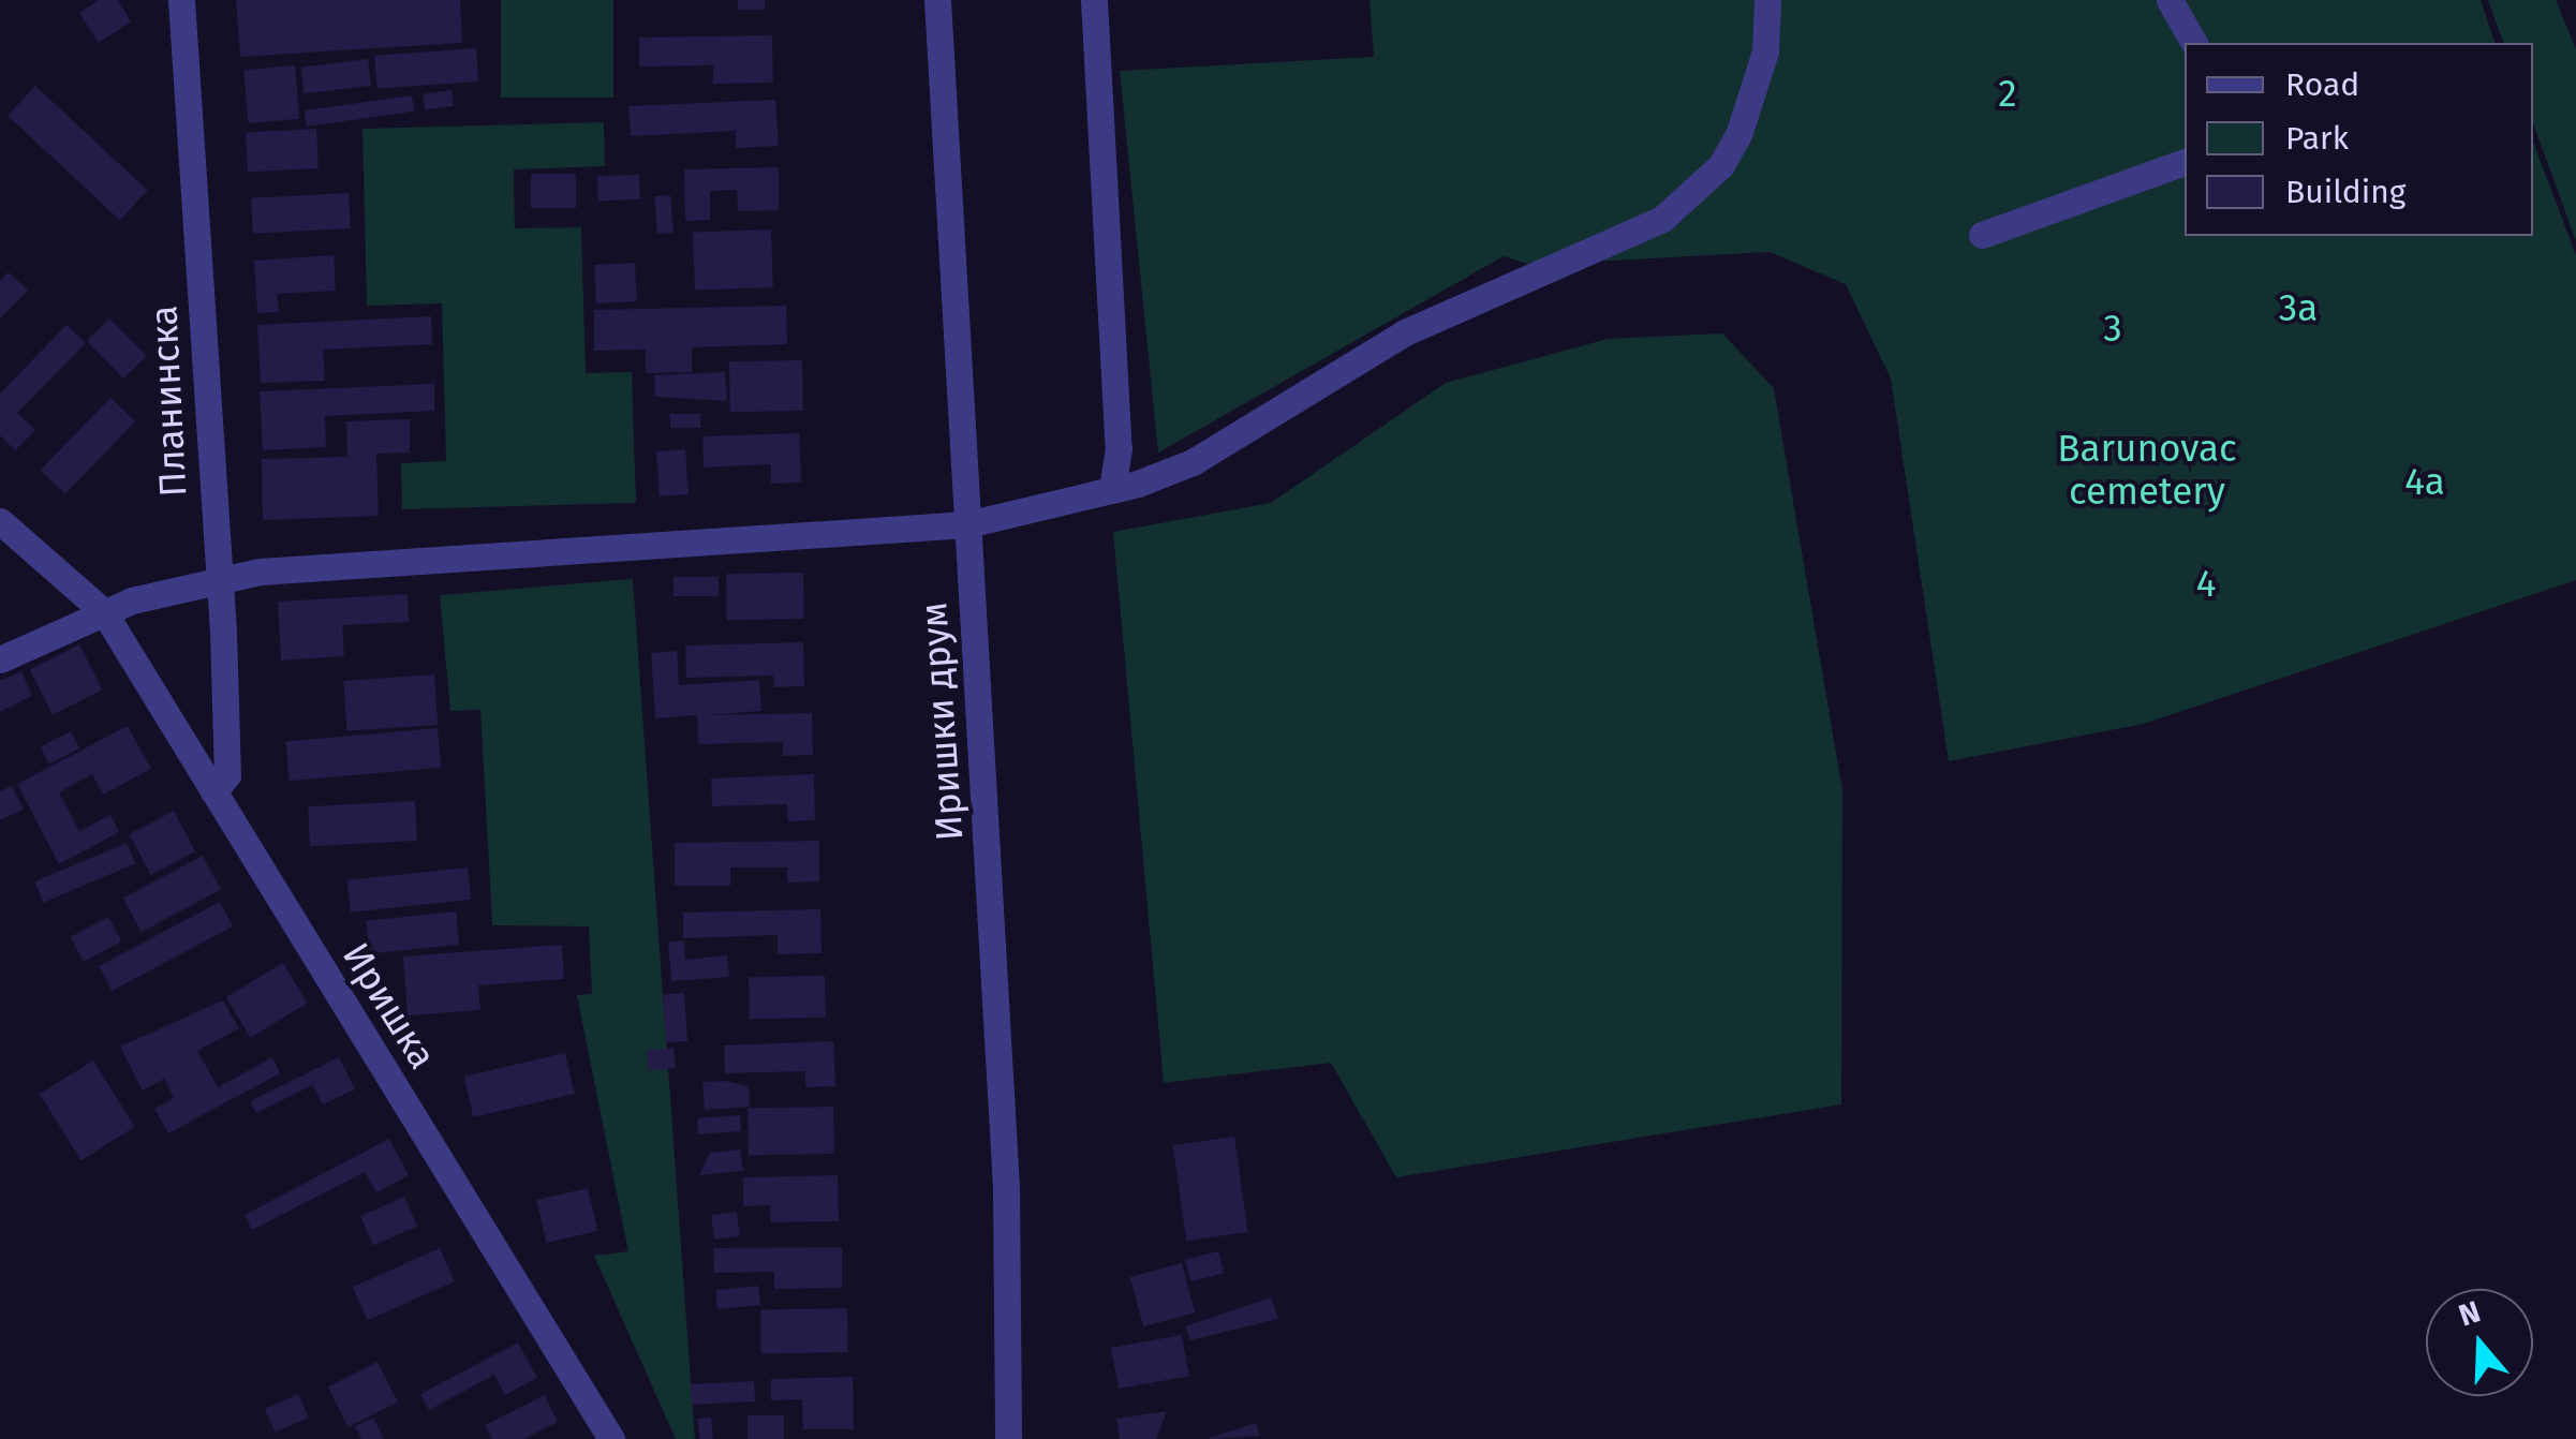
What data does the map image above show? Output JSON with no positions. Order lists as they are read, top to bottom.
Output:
{
  "streets": {
    "street": ["Планинска", "Иришки друм", "Иришка"]
  },
  "crossings": [
    ["Планинска", "Иришка"]
  ],
  "parks": [
    "2",
    "3a",
    "3",
    "Barunovac cemetery",
    "4a",
    "4"
  ],
  "legend": ["Road", "Park", "Building"],
  "north": "top"
}
